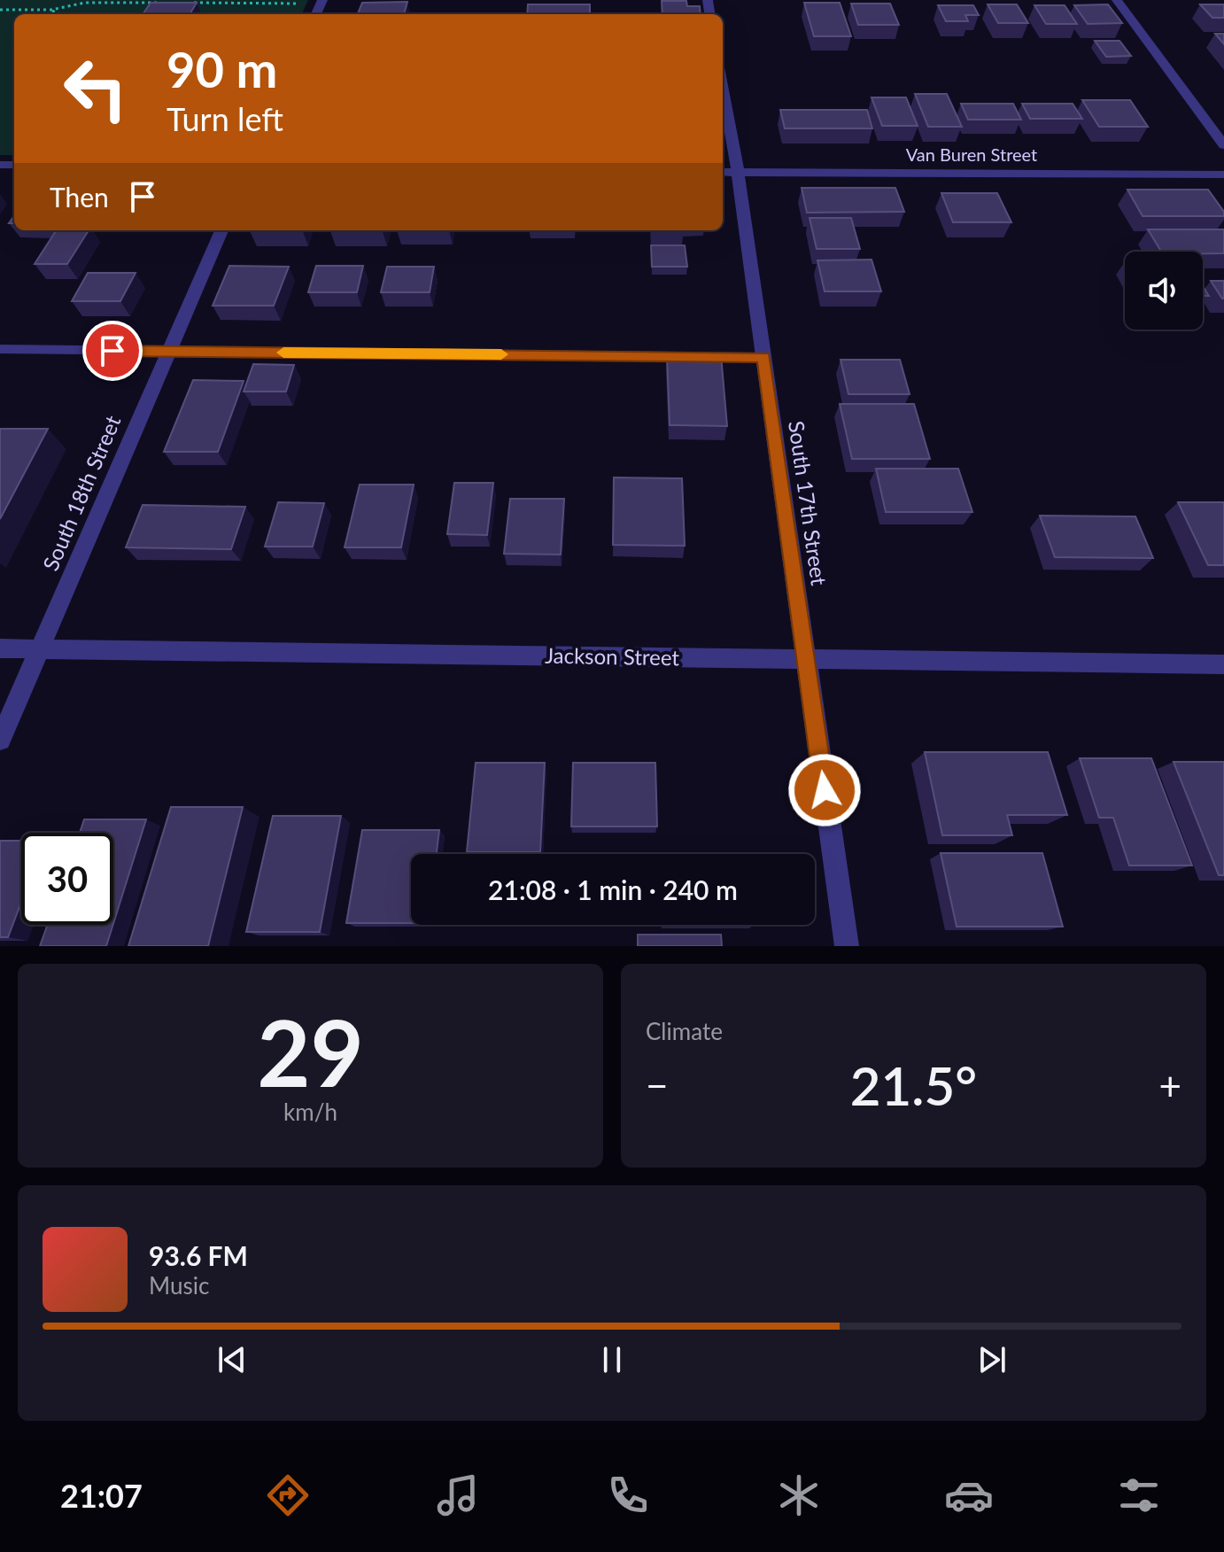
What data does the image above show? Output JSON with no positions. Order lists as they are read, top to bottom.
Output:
{
  "streets": {
    "street": [
      "Van Buren Street",
      "South 18th Street",
      "South 17th Street",
      "Jackson Street"
    ]
  },
  "crossings": [
    ["Van Buren Street", "South 17th Street"],
    ["South 18th Street", "Jackson Street"],
    ["South 17th Street", "Jackson Street"]
  ],
  "page": {
    "turn": ["90 m", "Turn left"],
    "then": "Then",
    "limit": "30",
    "trip": "21:08 · 1 min · 240 m",
    "tile": [
      ["29", "km/h"],
      "Climate"
    ],
    "heat": ["−", "21.5°", "+"],
    "song": ["93.6 FM", "Music"],
    "tabs": "21:07"
  }
}
